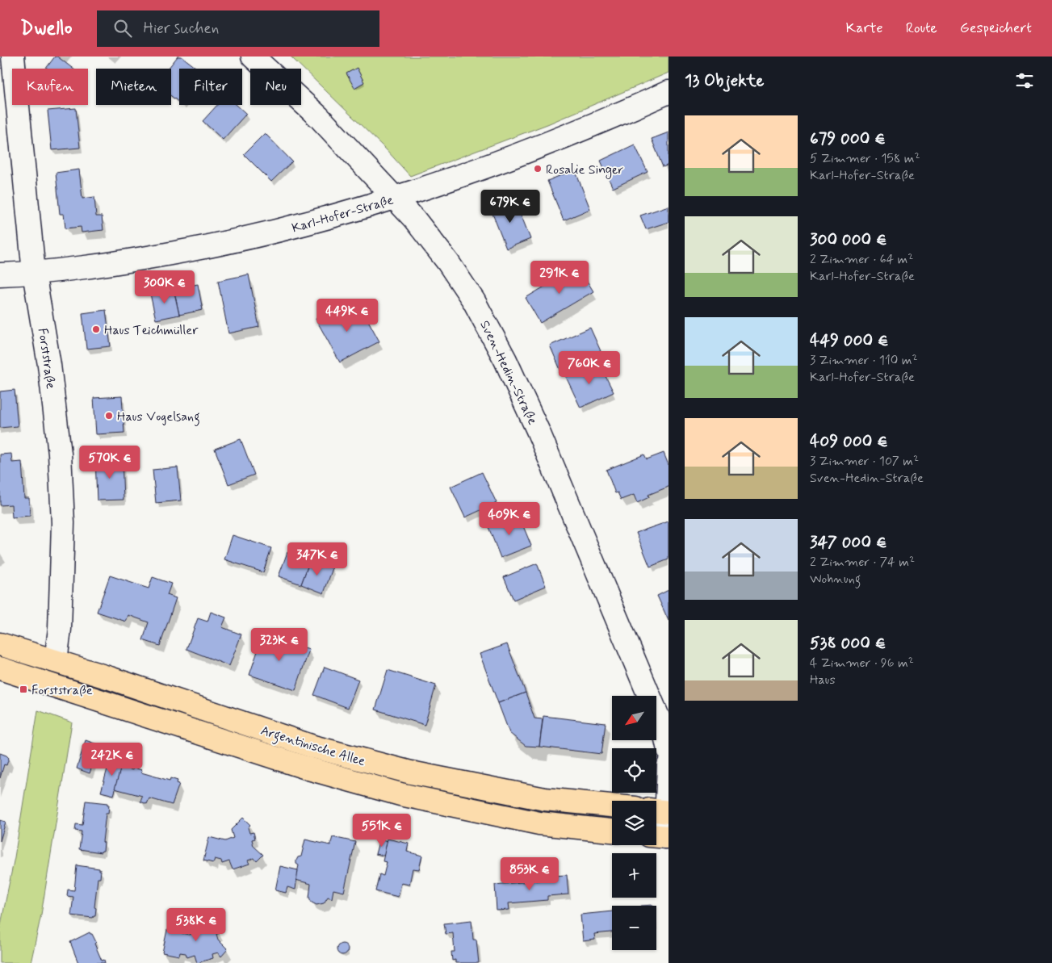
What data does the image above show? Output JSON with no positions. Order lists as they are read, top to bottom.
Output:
{
  "streets": {
    "main road": ["Argentinische Allee"],
    "street": ["Karl-Hofer-Straße", "Forststraße", "Sven-Hedin-Straße"]
  },
  "crossings": [
    ["Karl-Hofer-Straße", "Forststraße"],
    ["Karl-Hofer-Straße", "Sven-Hedin-Straße"],
    ["Forststraße", "Argentinische Allee"]
  ],
  "places": {
    "other": ["Rosalie Singer", "Haus Teichmüller", "Haus Vogelsang"],
    "transit": ["Forststraße"]
  },
  "north": "bottom left",
  "page": {
    "header": "Dwello",
    "search": "Hier suchen",
    "nav": ["Karte", "Route", "Gespeichert"],
    "heading": "13 Objekte",
    "chip": [
      "Kaufen",
      "Mieten",
      "Filter",
      "Neu"
    ],
    "list": [
      {
        "name": "679 000 €",
        "note": "5 Zimmer · 158 m² · Karl-Hofer-Straße"
      },
      {
        "name": "300 000 €",
        "note": "2 Zimmer · 64 m² · Karl-Hofer-Straße"
      },
      {
        "name": "449 000 €",
        "note": "3 Zimmer · 110 m² · Karl-Hofer-Straße"
      },
      {
        "name": "409 000 €",
        "note": "3 Zimmer · 107 m² · Sven-Hedin-Straße"
      },
      {
        "name": "347 000 €",
        "note": "2 Zimmer · 74 m² · Wohnung"
      },
      {
        "name": "538 000 €",
        "note": "4 Zimmer · 96 m² · Haus"
      }
    ],
    "price": [
      "679K €",
      "291K €",
      "300K €",
      "449K €",
      "760K €",
      "570K €",
      "409K €",
      "347K €",
      "323K €",
      "242K €",
      "551K €",
      "853K €",
      "538K €"
    ],
    "map_buttons": ["+", "−"]
  }
}
